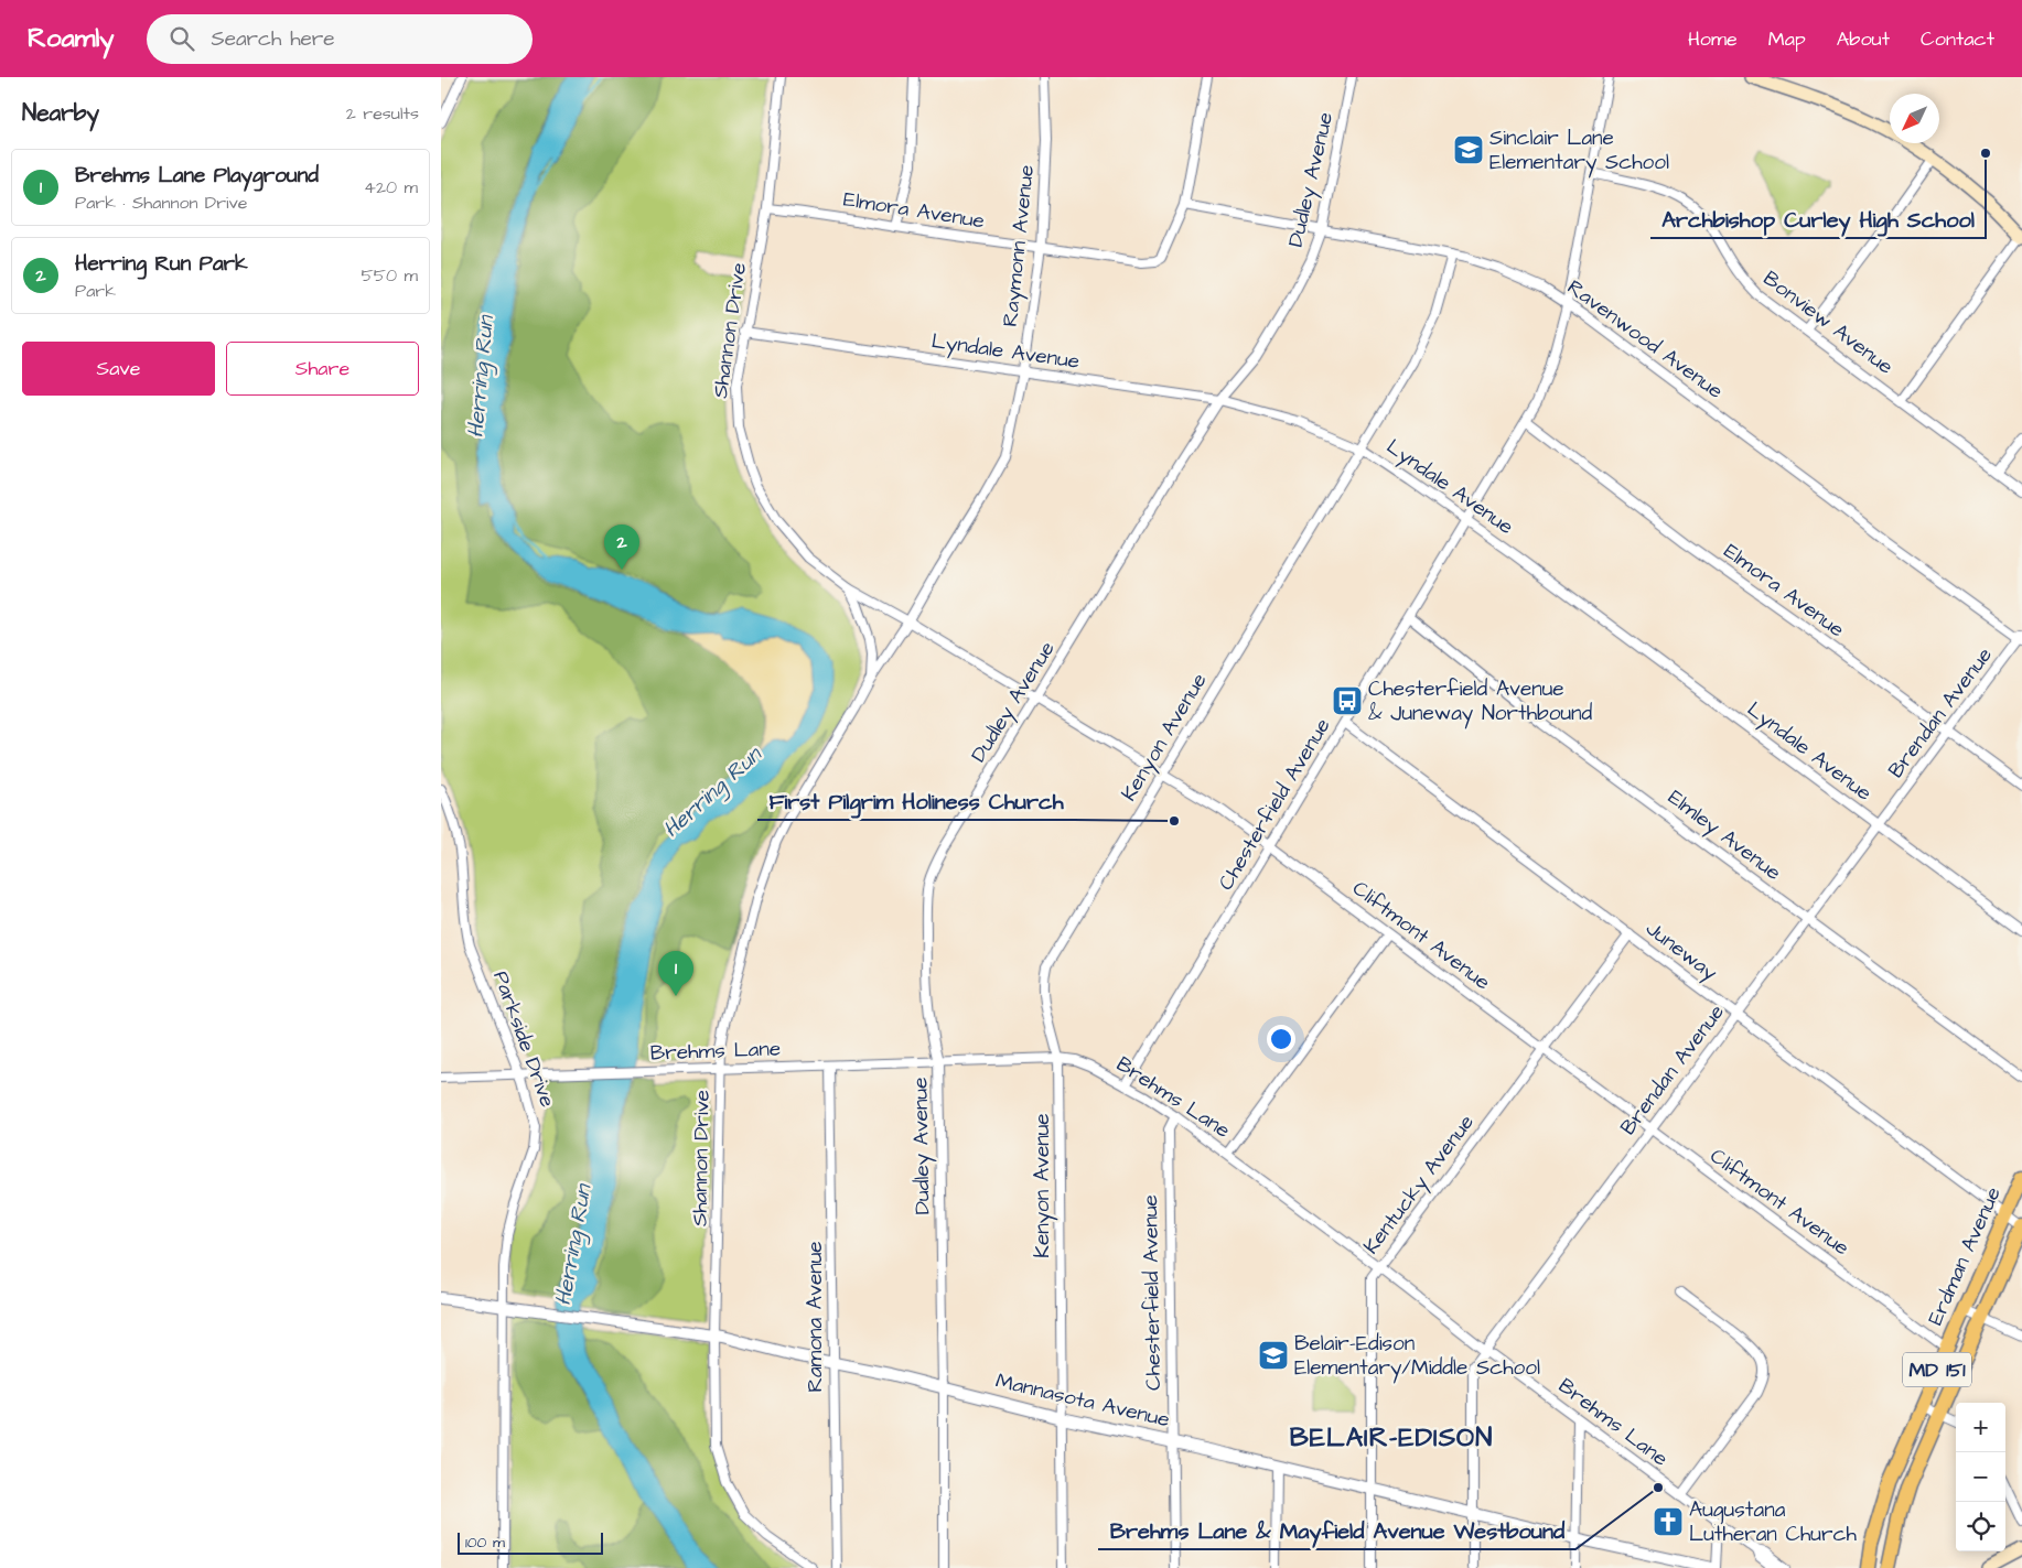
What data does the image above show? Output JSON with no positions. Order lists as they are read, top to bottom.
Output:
{
  "streets": {
    "main road": ["Erdman Avenue", "MD 151"],
    "street": [
      "Dudley Avenue",
      "Elmora Avenue",
      "Raymonn Avenue",
      "Bonview Avenue",
      "Shannon Drive",
      "Ravenwood Avenue",
      "Lyndale Avenue",
      "Brendan Avenue",
      "Kenyon Avenue",
      "Chesterfield Avenue",
      "Elmley Avenue",
      "Cliftmont Avenue",
      "Juneway",
      "Parkside Drive",
      "Brehms Lane",
      "Kentucky Avenue",
      "Ramona Avenue",
      "Mannasota Avenue"
    ]
  },
  "crossings": [
    ["Dudley Avenue", "Ravenwood Avenue"],
    ["Dudley Avenue", "Lyndale Avenue"],
    ["Dudley Avenue", "Cliftmont Avenue"],
    ["Dudley Avenue", "Brehms Lane"],
    ["Dudley Avenue", "Mannasota Avenue"],
    ["Elmora Avenue", "Raymonn Avenue"],
    ["Elmora Avenue", "Shannon Drive"],
    ["Elmora Avenue", "Ravenwood Avenue"],
    ["Elmora Avenue", "Brendan Avenue"],
    ["Elmora Avenue", "Chesterfield Avenue"],
    ["Raymonn Avenue", "Shannon Drive"],
    ["Raymonn Avenue", "Lyndale Avenue"],
    ["Raymonn Avenue", "Cliftmont Avenue"],
    ["Bonview Avenue", "Chesterfield Avenue"],
    ["Shannon Drive", "Lyndale Avenue"],
    ["Shannon Drive", "Cliftmont Avenue"],
    ["Shannon Drive", "Brehms Lane"],
    ["Shannon Drive", "Mannasota Avenue"],
    ["Ravenwood Avenue", "Brendan Avenue"],
    ["Ravenwood Avenue", "Kenyon Avenue"],
    ["Ravenwood Avenue", "Chesterfield Avenue"],
    ["Lyndale Avenue", "Brendan Avenue"],
    ["Lyndale Avenue", "Kenyon Avenue"],
    ["Lyndale Avenue", "Chesterfield Avenue"],
    ["Brendan Avenue", "Elmley Avenue"],
    ["Brendan Avenue", "Cliftmont Avenue"],
    ["Brendan Avenue", "Juneway"],
    ["Brendan Avenue", "Brehms Lane"],
    ["Brendan Avenue", "Mannasota Avenue"],
    ["Kenyon Avenue", "Cliftmont Avenue"],
    ["Kenyon Avenue", "Brehms Lane"],
    ["Kenyon Avenue", "Mannasota Avenue"],
    ["Chesterfield Avenue", "Elmley Avenue"],
    ["Chesterfield Avenue", "Cliftmont Avenue"],
    ["Chesterfield Avenue", "Juneway"],
    ["Chesterfield Avenue", "Brehms Lane"],
    ["Chesterfield Avenue", "Mannasota Avenue"],
    ["Cliftmont Avenue", "Kentucky Avenue"],
    ["Cliftmont Avenue", "Erdman Avenue"],
    ["Juneway", "Kentucky Avenue"],
    ["Juneway", "Erdman Avenue"],
    ["Parkside Drive", "Brehms Lane"],
    ["Parkside Drive", "Mannasota Avenue"],
    ["Brehms Lane", "Kentucky Avenue"],
    ["Brehms Lane", "Ramona Avenue"],
    ["Kentucky Avenue", "Mannasota Avenue"],
    ["Ramona Avenue", "Mannasota Avenue"]
  ],
  "districts": ["BELAIR-EDISON"],
  "water": ["Herring Run"],
  "places": {
    "school or university": ["Sinclair Lane Elementary School", "Belair-Edison Elementary/Middle School"],
    "other": ["Archbishop Curley High School", "First Pilgrim Holiness Church", "Brehms Lane & Mayfield Avenue Westbound"],
    "bus stop": ["Chesterfield Avenue & Juneway Northbound"],
    "church": ["Augustana Lutheran Church"]
  },
  "scale_bar": "100 m",
  "north": "bottom left",
  "page": {
    "header": "Roamly",
    "search": "Search here",
    "nav": [
      "Home",
      "Map",
      "About",
      "Contact"
    ],
    "heading": ["Nearby", "2 results"],
    "list": [
      {
        "mark": "1",
        "name": "Brehms Lane Playground",
        "note": "Park · Shannon Drive",
        "value": "420 m"
      },
      {
        "mark": "2",
        "name": "Herring Run Park",
        "note": "Park",
        "value": "550 m"
      }
    ],
    "buttons": ["Save", "Share"],
    "pins": ["2", "1"],
    "map_buttons": ["+", "−"],
    "scale": "100 m"
  }
}
